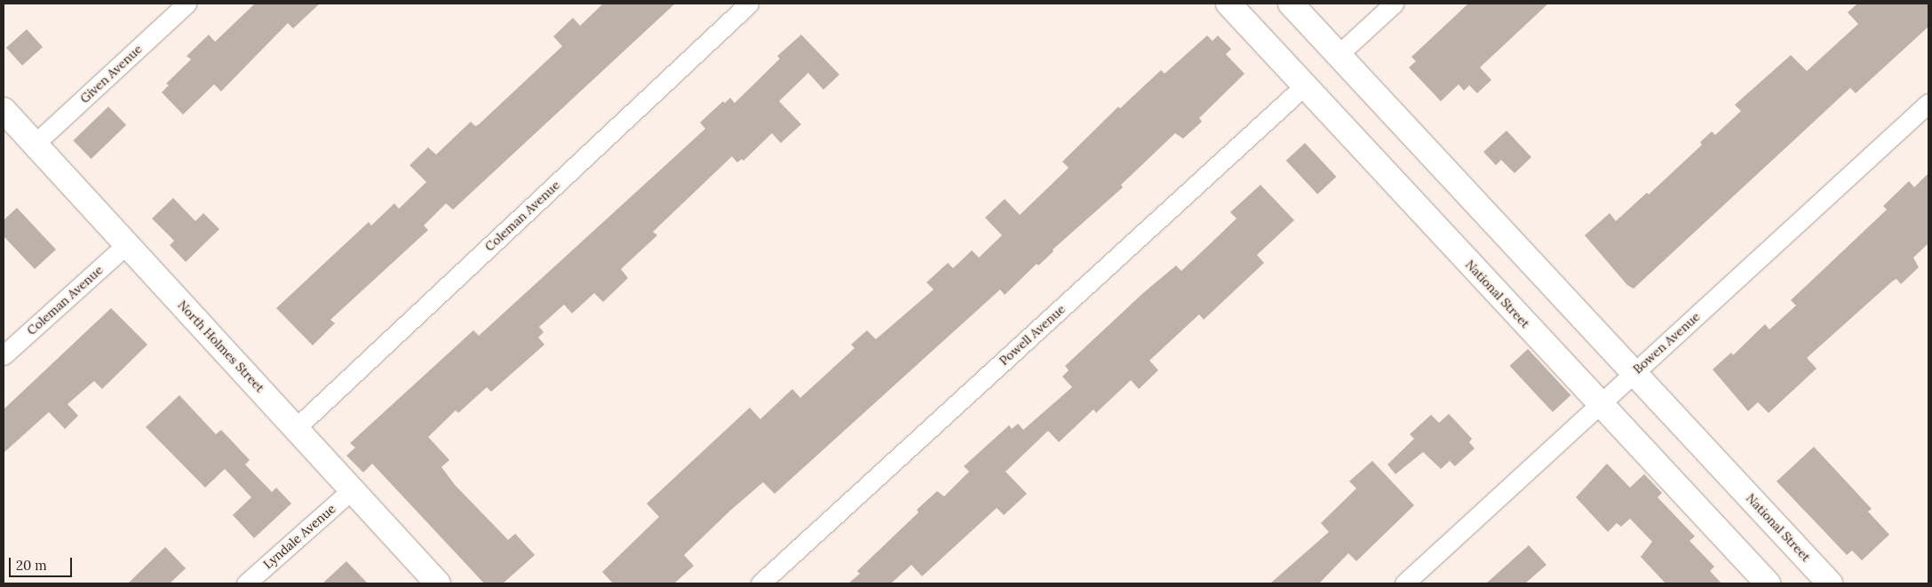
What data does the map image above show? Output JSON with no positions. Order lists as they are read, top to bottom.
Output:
{
  "streets": {
    "main road": ["National Street", "North Holmes Street"],
    "street": [
      "Given Avenue",
      "Coleman Avenue",
      "Powell Avenue",
      "Bowen Avenue",
      "Lyndale Avenue"
    ]
  },
  "crossings": [
    ["Given Avenue", "North Holmes Street"],
    ["Coleman Avenue", "North Holmes Street"],
    ["National Street", "Powell Avenue"],
    ["National Street", "Bowen Avenue"],
    ["North Holmes Street", "Lyndale Avenue"]
  ],
  "scale_bar": "20 m"
}
